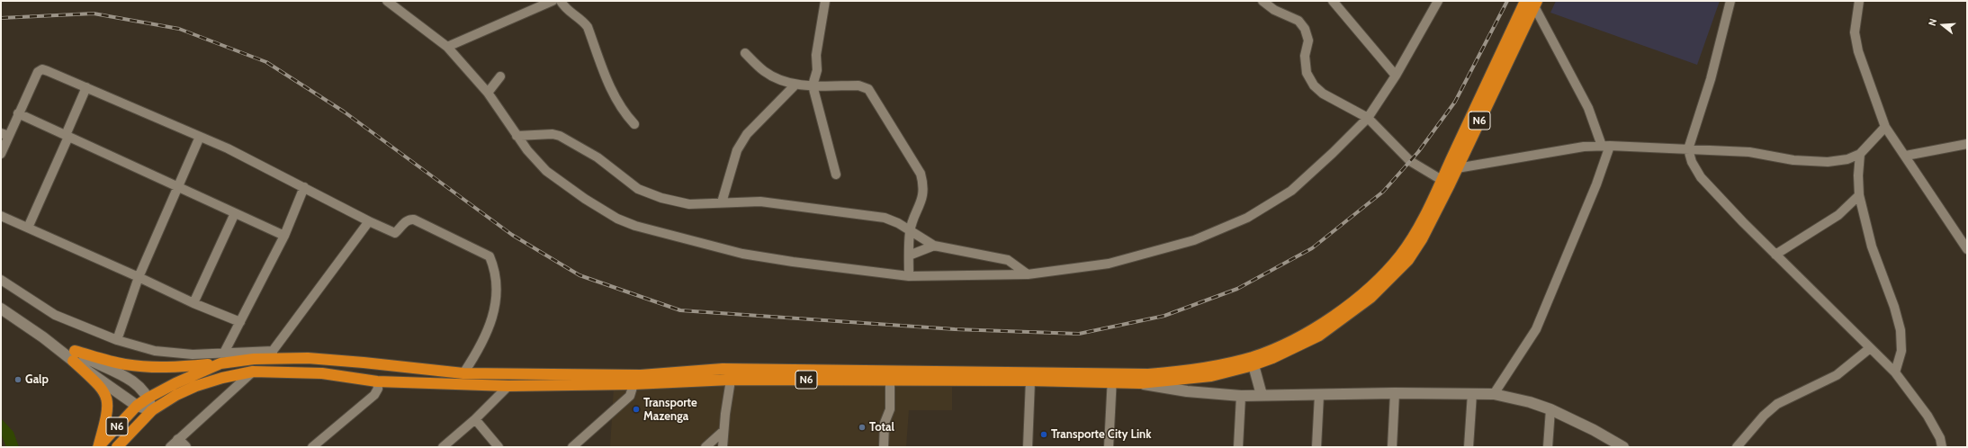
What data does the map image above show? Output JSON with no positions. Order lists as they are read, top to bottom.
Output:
{
  "streets": {
    "highway": ["N6"]
  },
  "places": [
    "Galp",
    "Transporte Mazenga",
    "Total",
    "Transporte City Link"
  ],
  "north": "left"
}
